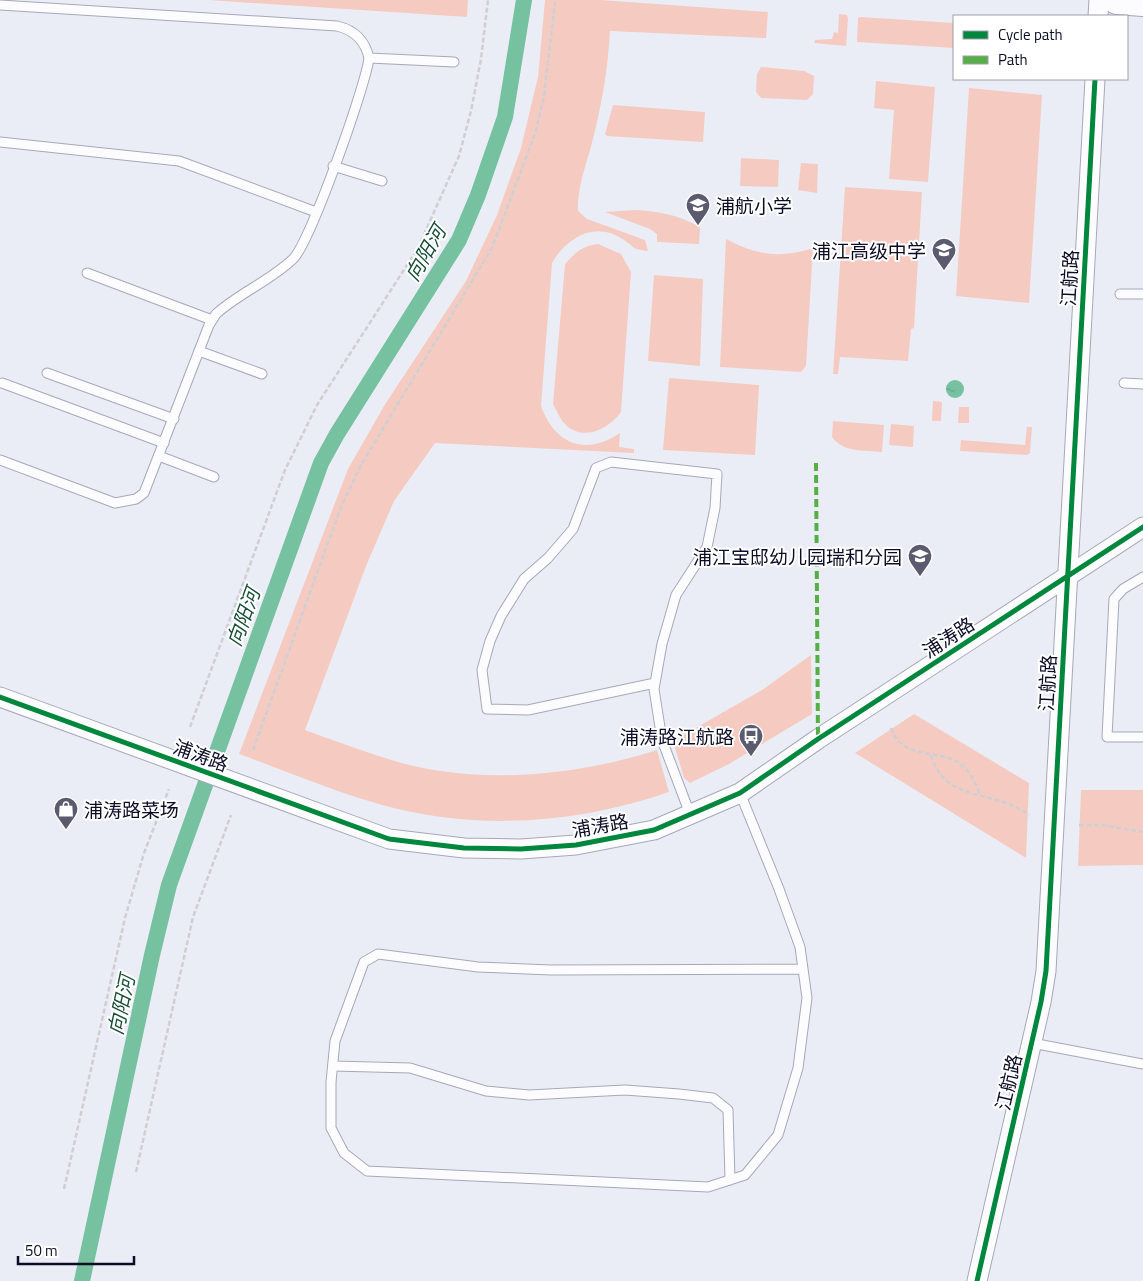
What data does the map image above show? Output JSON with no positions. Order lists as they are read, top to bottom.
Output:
{
  "streets": {
    "street": ["江航路", "浦涛路"]
  },
  "crossings": [
    ["江航路", "浦涛路"]
  ],
  "water": ["向阳河"],
  "places": {
    "school or university": ["浦航小学", "浦江高级中学", "浦江宝邸幼儿园瑞和分园"],
    "bus stop": ["浦涛路江航路"],
    "shop": ["浦涛路菜场"]
  },
  "legend": ["Cycle path", "Path"],
  "scale_bar": "50 m"
}
